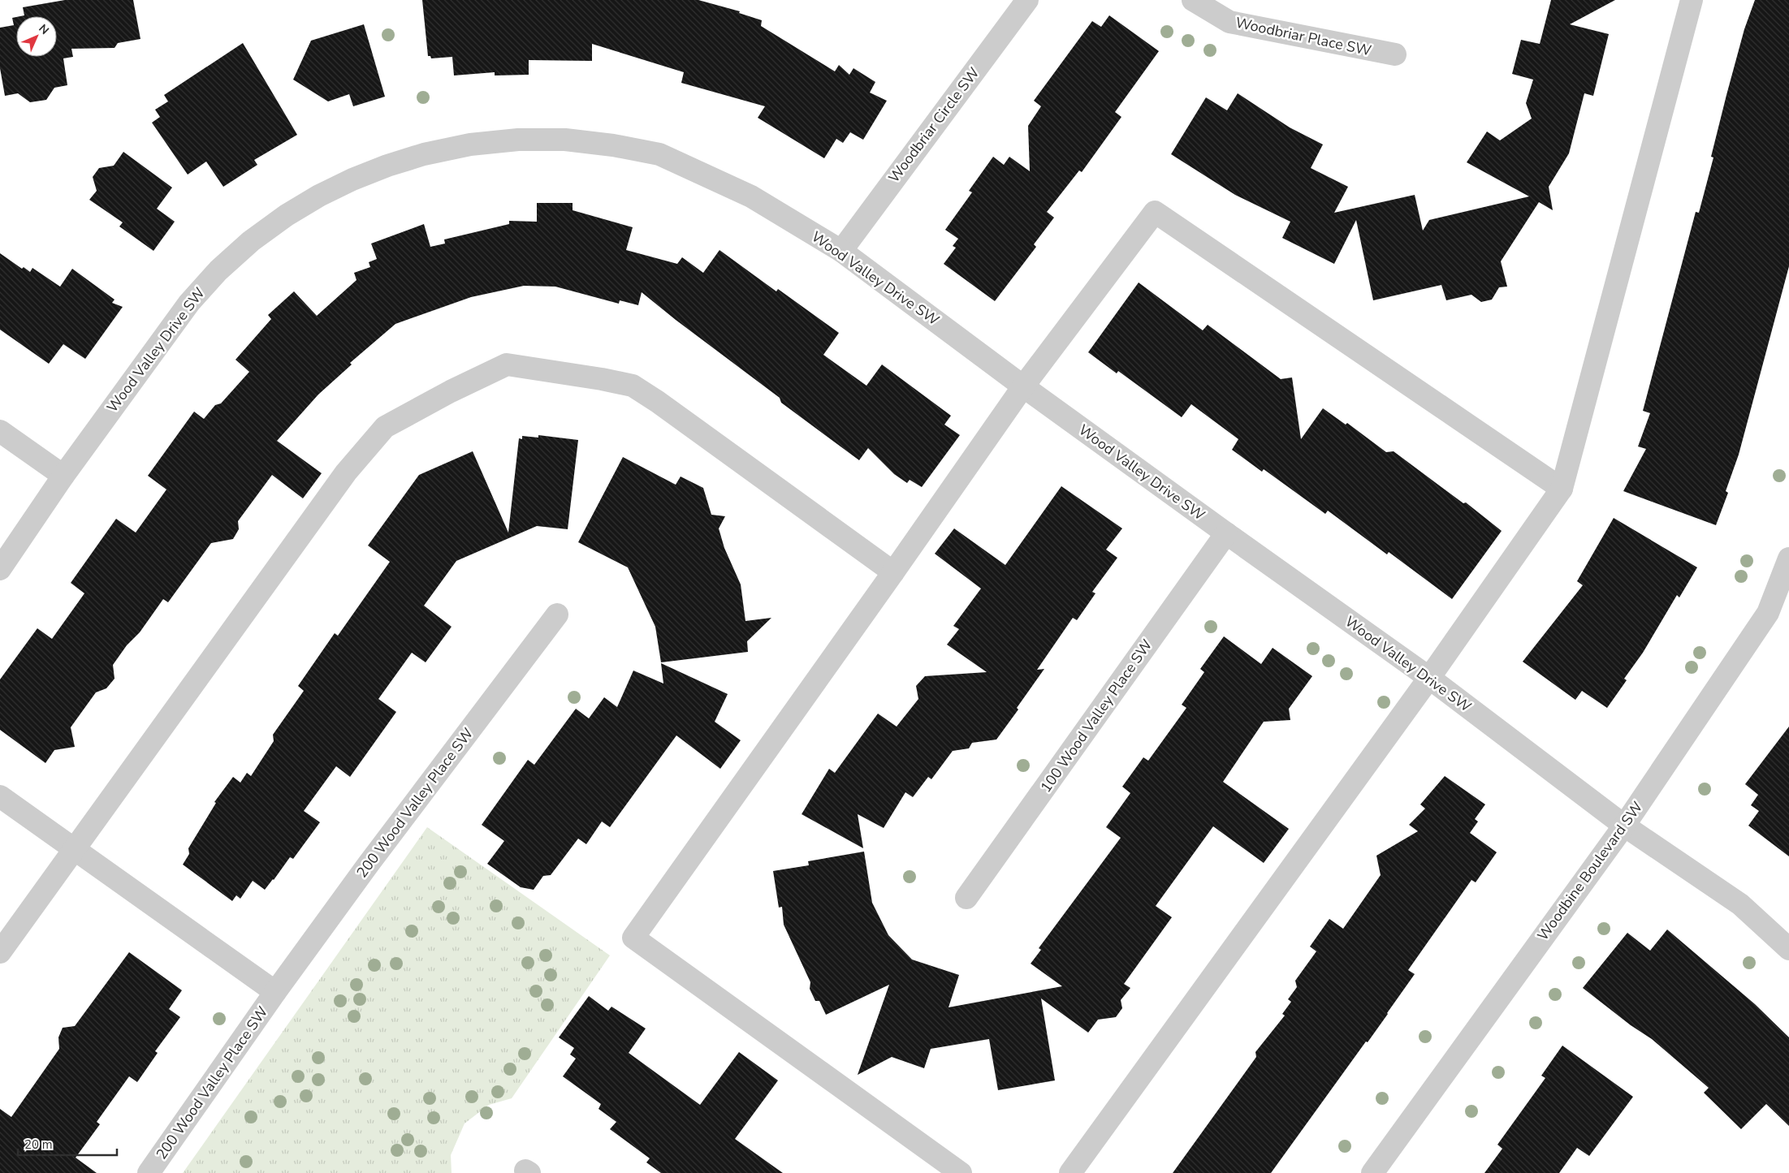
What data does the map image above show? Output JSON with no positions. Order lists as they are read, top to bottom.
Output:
{
  "streets": {
    "street": [
      "Woodbriar Place SW",
      "Woodbriar Circle SW",
      "Wood Valley Drive SW",
      "100 Wood Valley Place SW",
      "200 Wood Valley Place SW",
      "Woodbine Boulevard SW"
    ]
  },
  "crossings": [
    ["Woodbriar Circle SW", "Wood Valley Drive SW"],
    ["Wood Valley Drive SW", "100 Wood Valley Place SW"],
    ["Wood Valley Drive SW", "Woodbine Boulevard SW"]
  ],
  "scale_bar": "20 m",
  "north": "top right"
}
